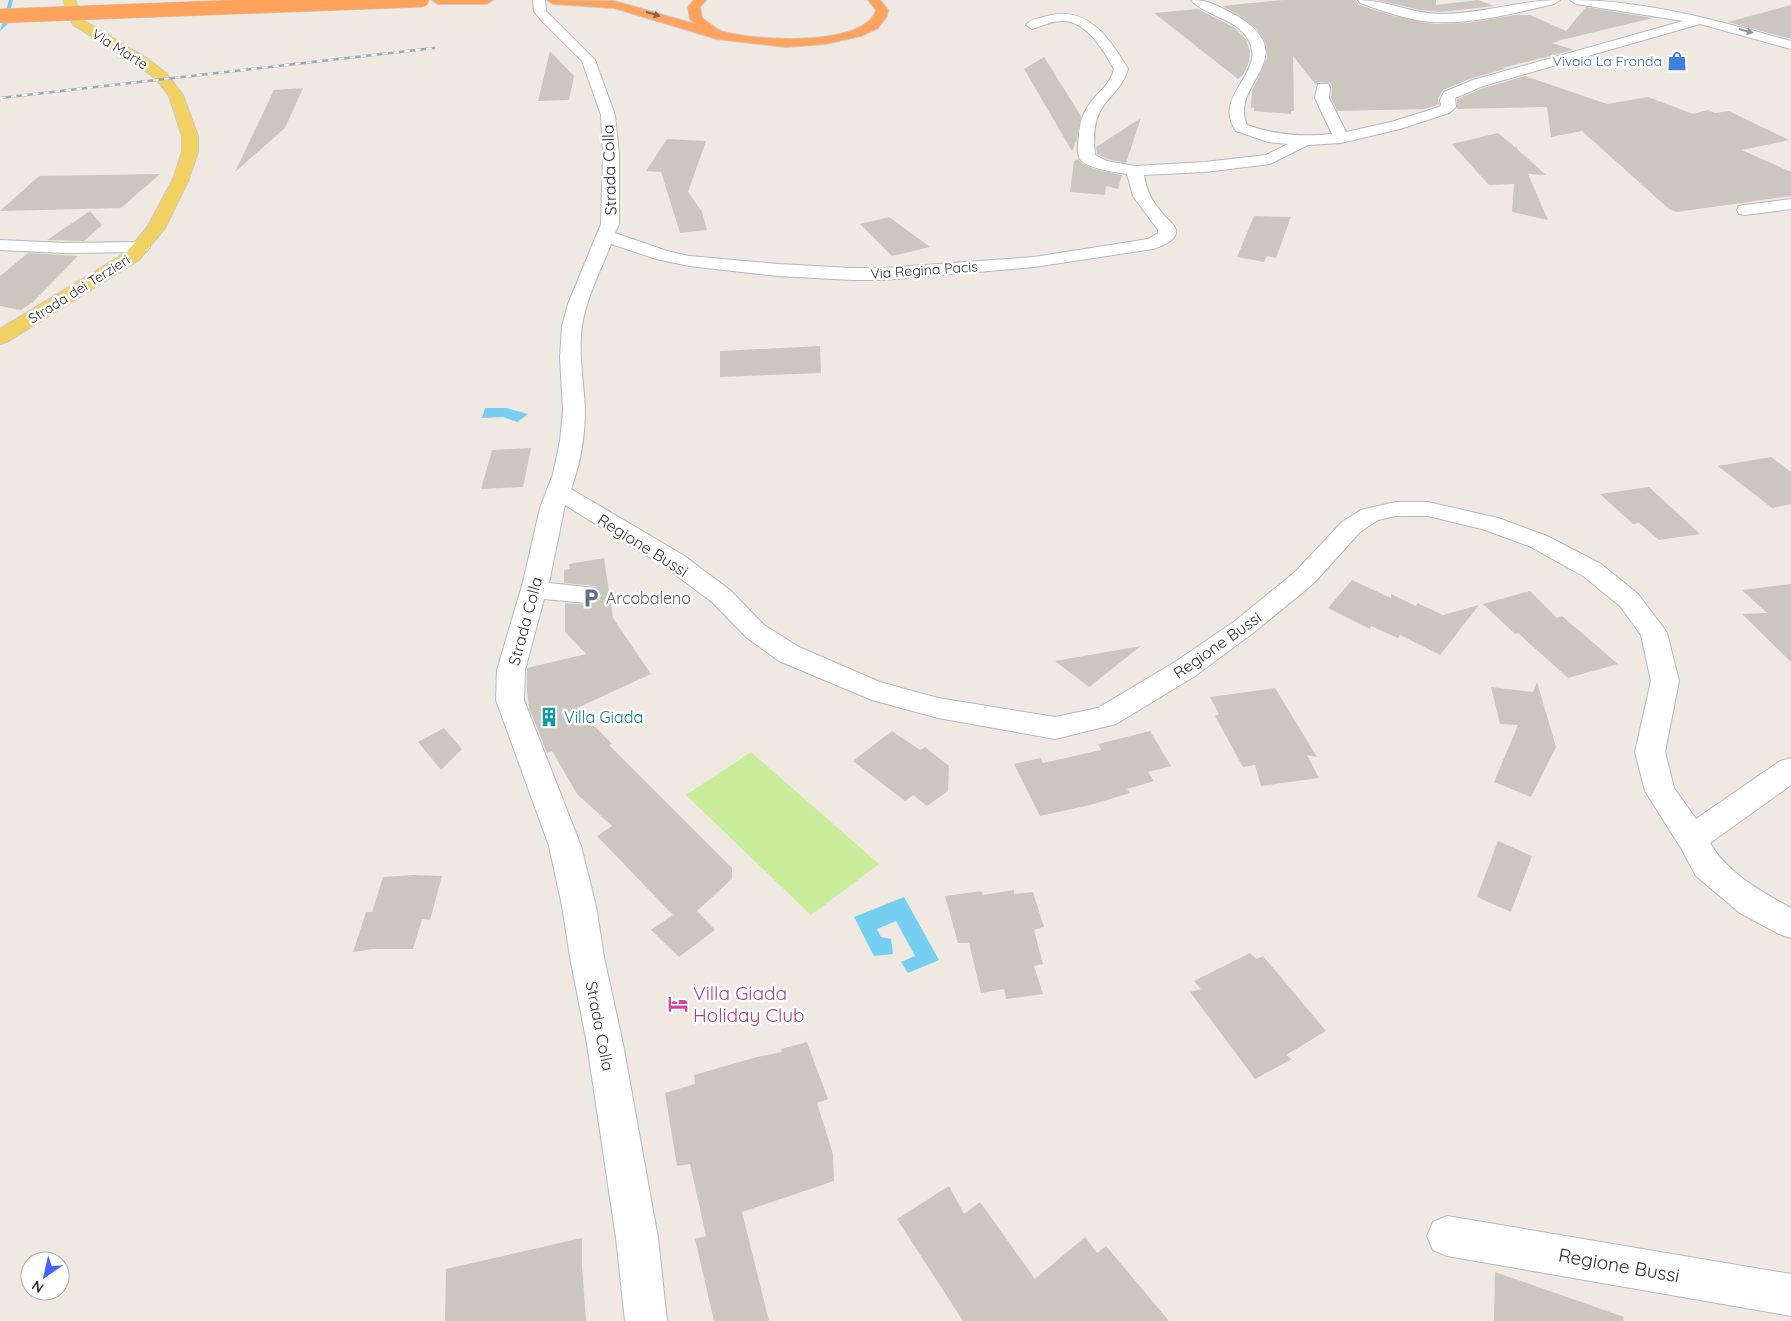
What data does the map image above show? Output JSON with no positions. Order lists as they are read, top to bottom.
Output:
{
  "streets": {
    "main road": ["Via Marte", "Strada dei Terzieri"],
    "street": ["Strada Colla", "Via Regina Pacis", "Regione Bussi"]
  },
  "crossings": [
    ["Via Marte", "Strada dei Terzieri"],
    ["Strada Colla", "Via Regina Pacis"],
    ["Strada Colla", "Regione Bussi"]
  ],
  "places": {
    "shop": ["Vivaio La Fronda"],
    "parking": ["Arcobaleno"],
    "building": ["Villa Giada"],
    "hotel": ["Villa Giada Holiday Club"]
  },
  "north": "bottom left"
}
